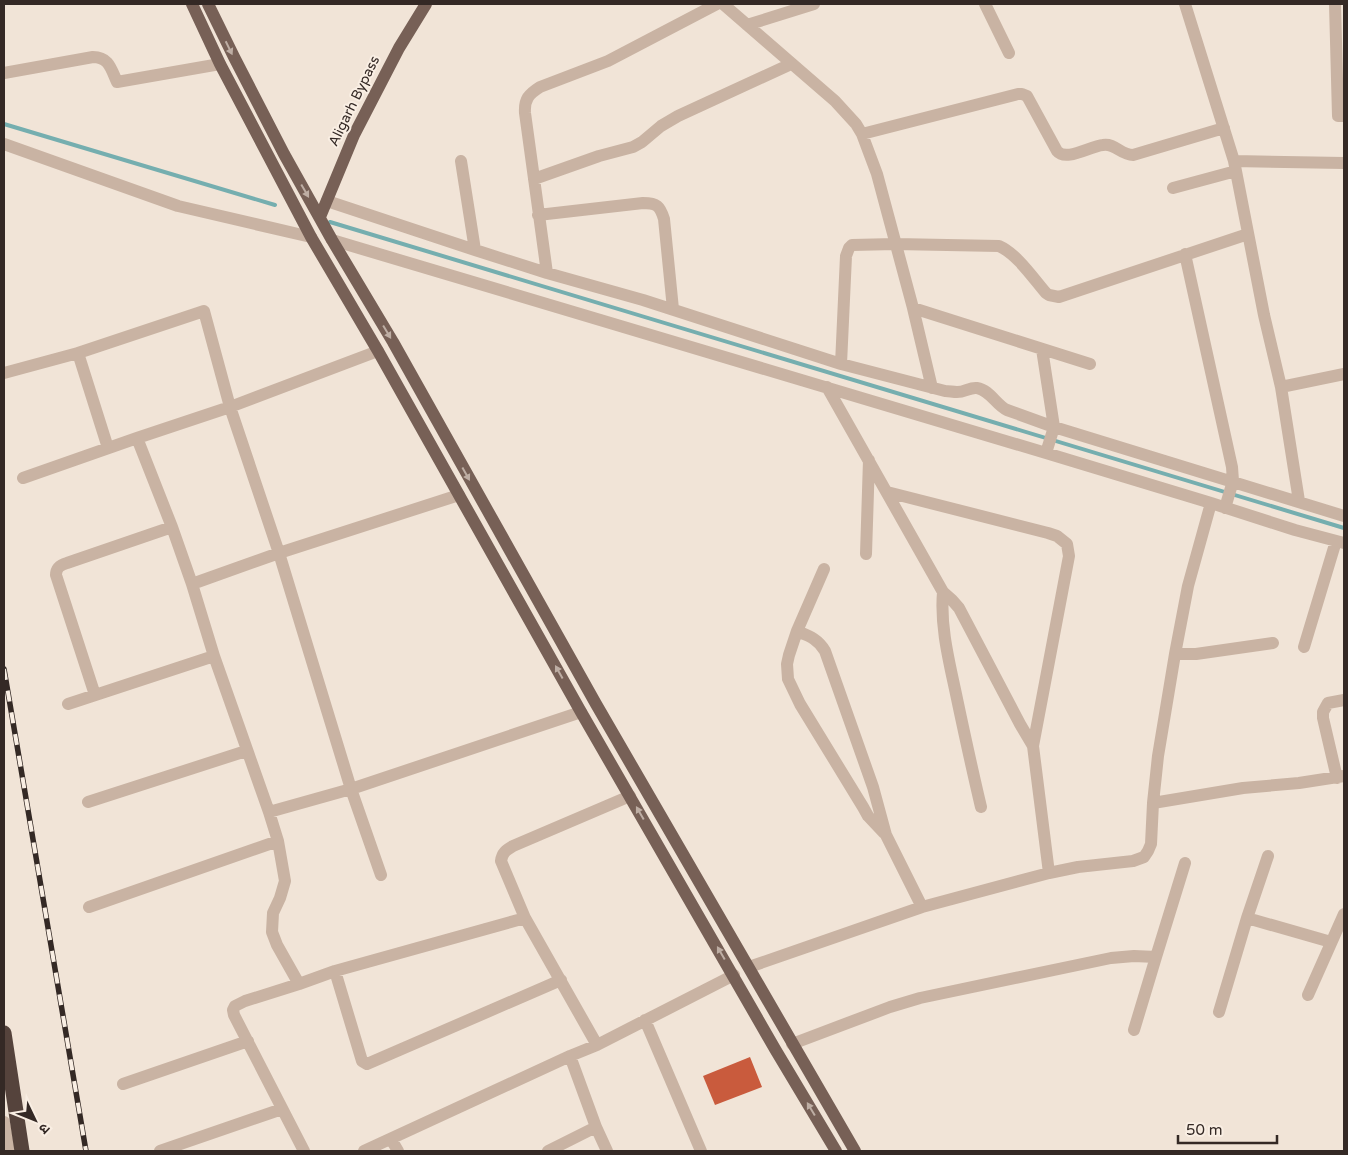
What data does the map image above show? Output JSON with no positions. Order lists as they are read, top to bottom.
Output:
{
  "streets": {
    "main road": ["Aligarh Bypass"]
  },
  "scale_bar": "50 m",
  "north": "bottom right"
}
